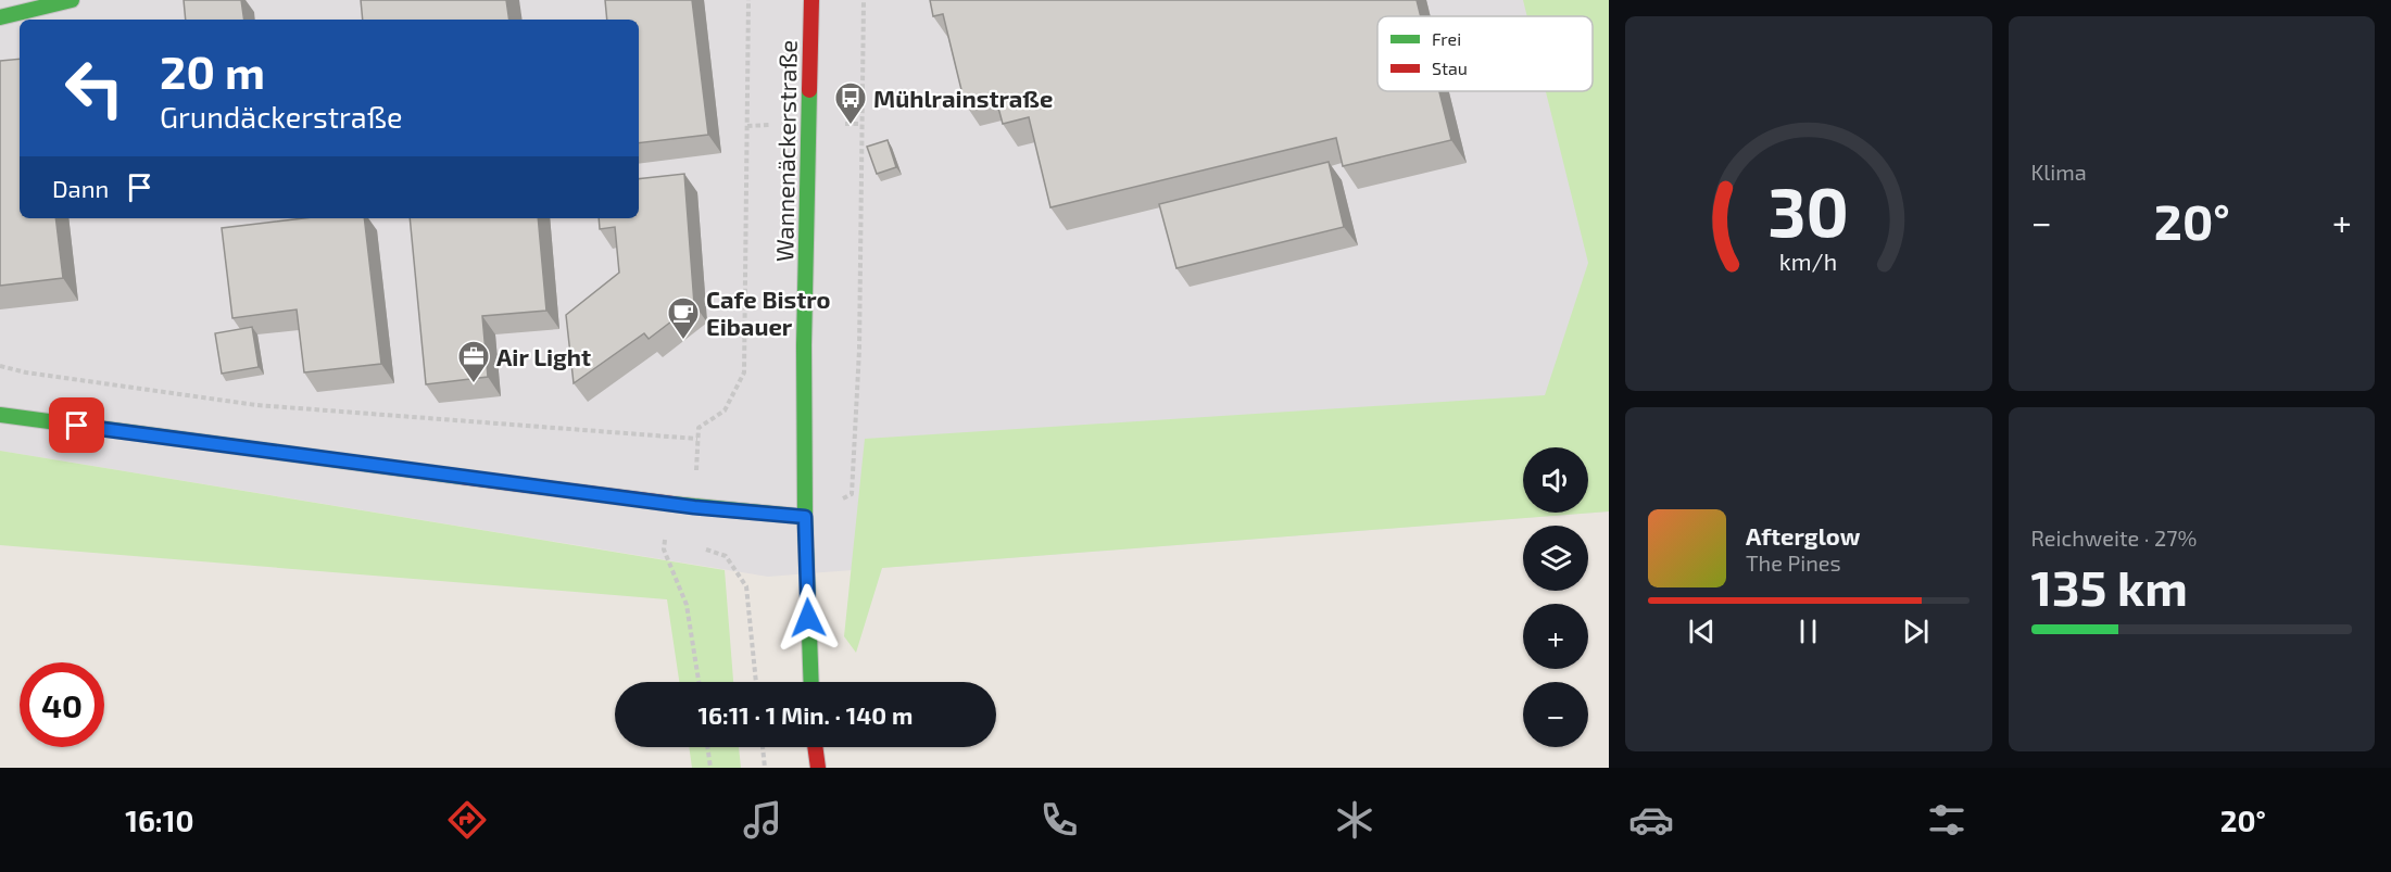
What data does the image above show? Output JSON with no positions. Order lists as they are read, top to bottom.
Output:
{
  "streets": {
    "street": ["Wannenäckerstraße"]
  },
  "places": {
    "bus stop": ["Mühlrainstraße"],
    "cafe": ["Cafe Bistro Eibauer"],
    "office": ["Air Light"]
  },
  "legend": ["Frei", "Stau"],
  "page": {
    "tile": [
      "Klima",
      ["Reichweite · 27%", "135 km"]
    ],
    "turn": ["20 m", "Grundäckerstraße"],
    "then": "Dann",
    "heat": ["−", "20°", "+"],
    "map_buttons": ["+", "−"],
    "song": ["Afterglow", "The Pines"],
    "limit": "40",
    "trip": "16:11 · 1 Min. · 140 m",
    "tabs": ["16:10", "20°"],
    "gauge": ["30", "km/h"]
  }
}
